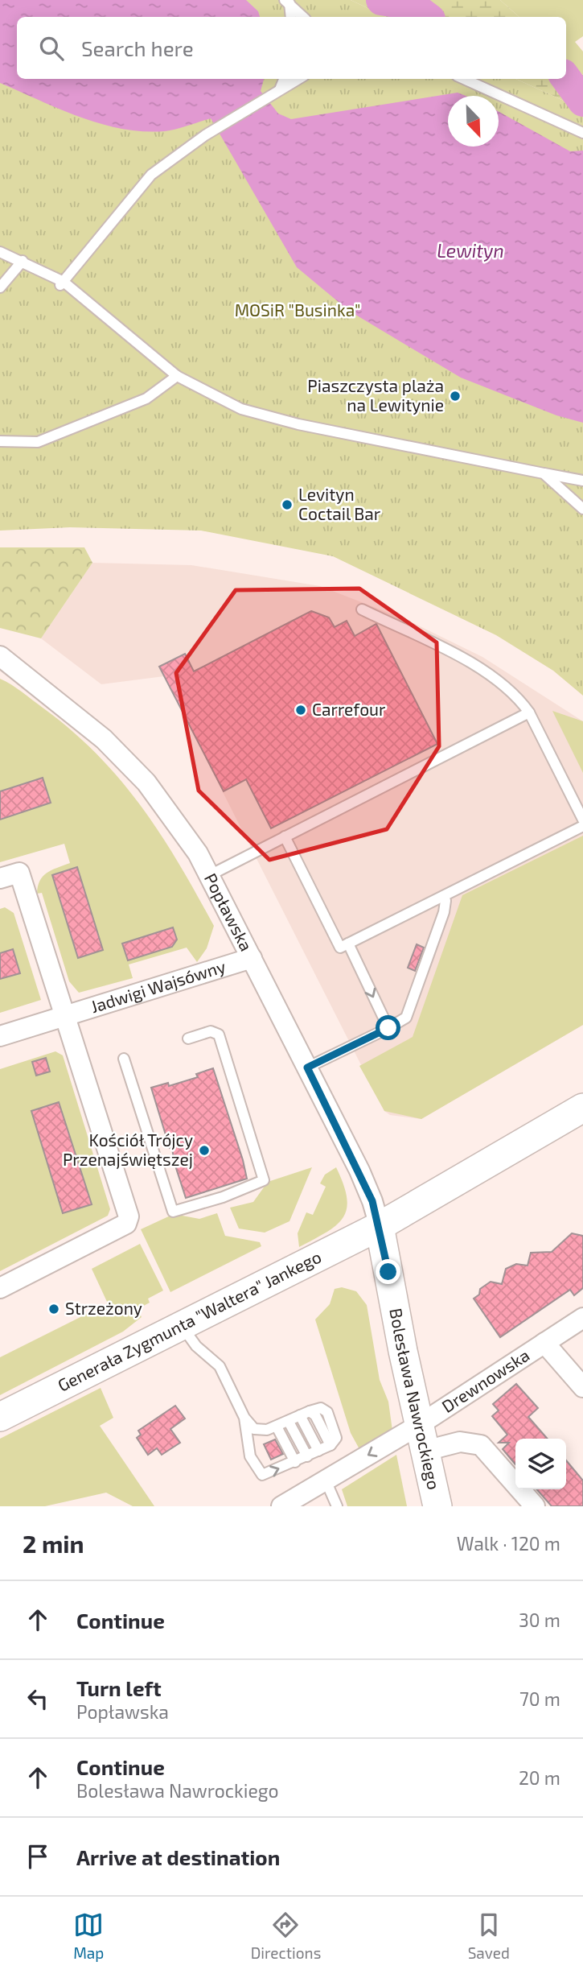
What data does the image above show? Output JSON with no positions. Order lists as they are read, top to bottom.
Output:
{
  "streets": {
    "street": [
      "Popławska",
      "Jadwigi Wajsówny",
      "Generała Zygmunta \"Waltera\" Jankego",
      "Drewnowska",
      "Bolesława Nawrockiego"
    ]
  },
  "crossings": [
    ["Popławska", "Jadwigi Wajsówny"],
    ["Popławska", "Generała Zygmunta \"Waltera\" Jankego"],
    ["Popławska", "Bolesława Nawrockiego"],
    ["Generała Zygmunta \"Waltera\" Jankego", "Bolesława Nawrockiego"],
    ["Drewnowska", "Bolesława Nawrockiego"]
  ],
  "water": ["Lewityn"],
  "parks": ["MOSiR \"Businka\""],
  "places": [
    "Piaszczysta plaża na Lewitynie",
    "Levityn Coctail Bar",
    "Carrefour",
    "Kościół Trójcy Przenajświętszej",
    "Strzeżony"
  ],
  "north": "bottom right",
  "page": {
    "search": "Search here",
    "heading": ["2 min", "Walk · 120 m"],
    "list": [
      ["Continue", "30 m"],
      ["Turn left", "Popławska", "70 m"],
      ["Continue", "Bolesława Nawrockiego", "20 m"],
      "Arrive at destination"
    ],
    "nav": ["Map", "Directions", "Saved"]
  }
}
